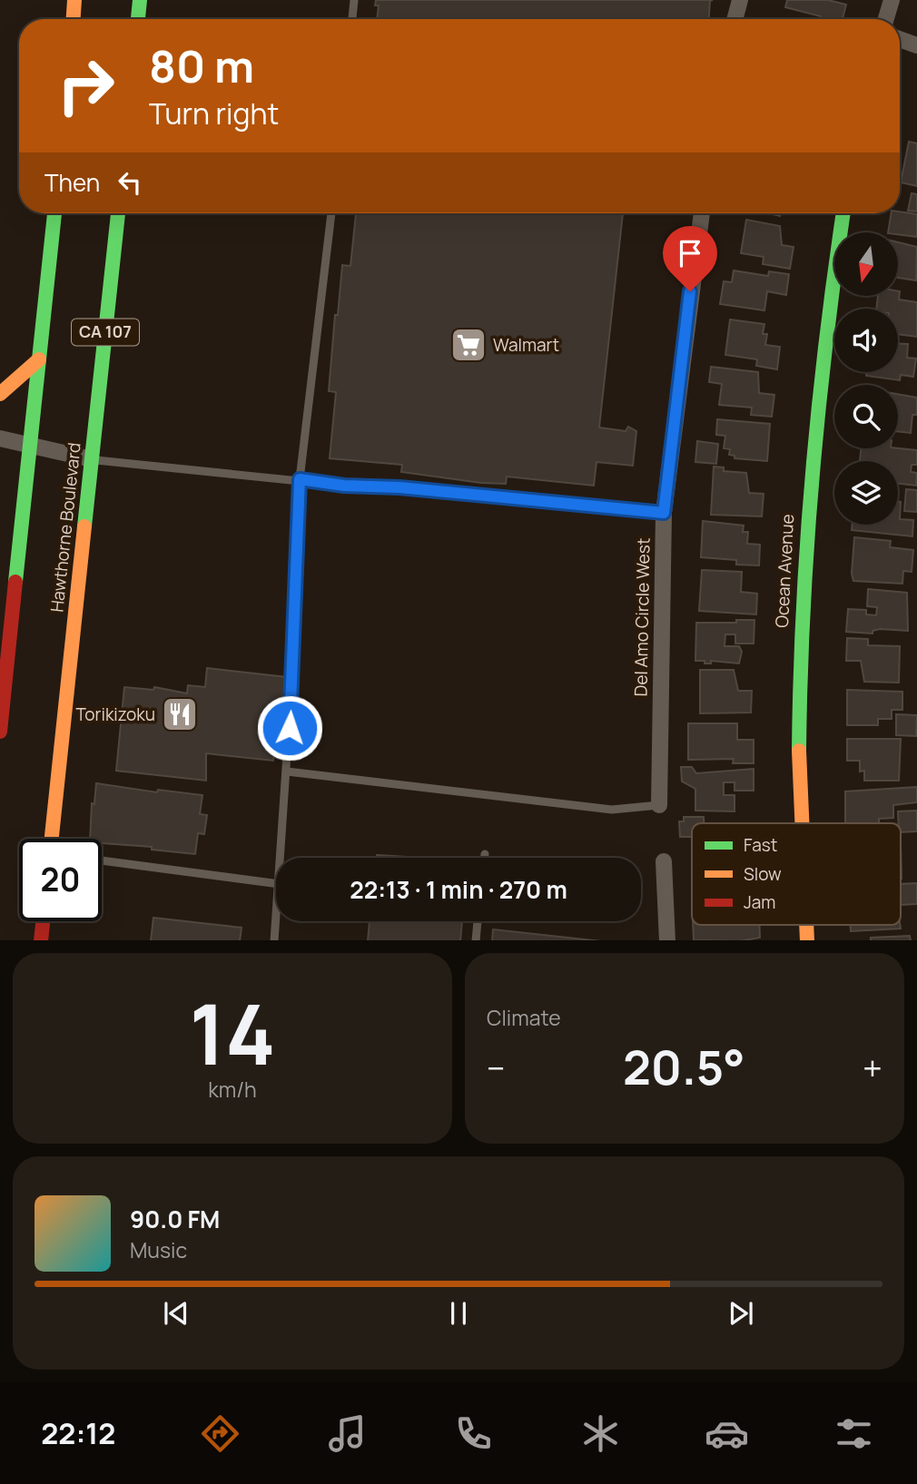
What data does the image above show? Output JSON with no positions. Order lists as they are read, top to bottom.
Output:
{
  "streets": {
    "main road": ["CA 107", "Hawthorne Boulevard", "Ocean Avenue"],
    "street": ["Del Amo Circle West"]
  },
  "places": {
    "supermarket": ["Walmart"],
    "restaurant": ["Torikizoku"]
  },
  "legend": ["Fast", "Slow", "Jam"],
  "north": "bottom",
  "page": {
    "turn": ["80 m", "Turn right"],
    "then": "Then",
    "limit": "20",
    "trip": "22:13 · 1 min · 270 m",
    "tile": [
      ["14", "km/h"],
      "Climate"
    ],
    "heat": ["−", "20.5°", "+"],
    "song": ["90.0 FM", "Music"],
    "tabs": "22:12"
  }
}
